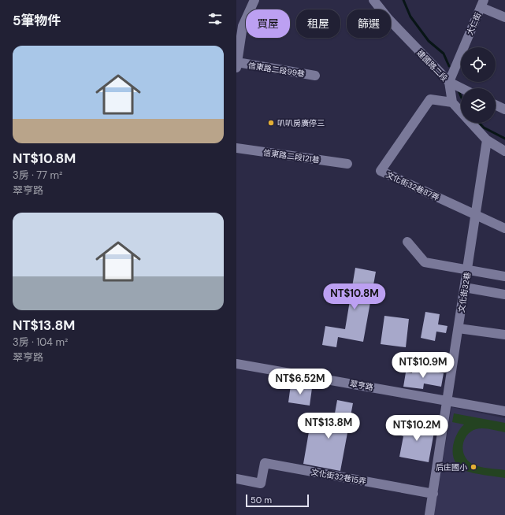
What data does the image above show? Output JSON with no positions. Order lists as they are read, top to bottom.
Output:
{
  "streets": {
    "street": [
      "大仁街",
      "建國路二段",
      "信東路二段99巷",
      "信東路二段121巷",
      "文化街32巷87弄",
      "文化街32巷",
      "翠亨路",
      "文化街32巷15弄"
    ]
  },
  "crossings": [
    ["大仁街", "建國路二段"],
    ["文化街32巷87弄", "文化街32巷"],
    ["文化街32巷", "翠亨路"],
    ["文化街32巷", "文化街32巷15弄"]
  ],
  "places": ["叭叭房廣停三", "后庄國小"],
  "scale_bar": "50 m",
  "page": {
    "heading": "5筆物件",
    "chip": ["買屋", "租屋", "篩選"],
    "list": [
      {
        "name": "NT$10.8M",
        "note": "3房 · 77 m² · 翠亨路"
      },
      {
        "name": "NT$13.8M",
        "note": "3房 · 104 m² · 翠亨路"
      }
    ],
    "price": [
      "NT$10.8M",
      "NT$10.9M",
      "NT$6.52M",
      "NT$13.8M",
      "NT$10.2M"
    ],
    "scale": "50 m"
  }
}
